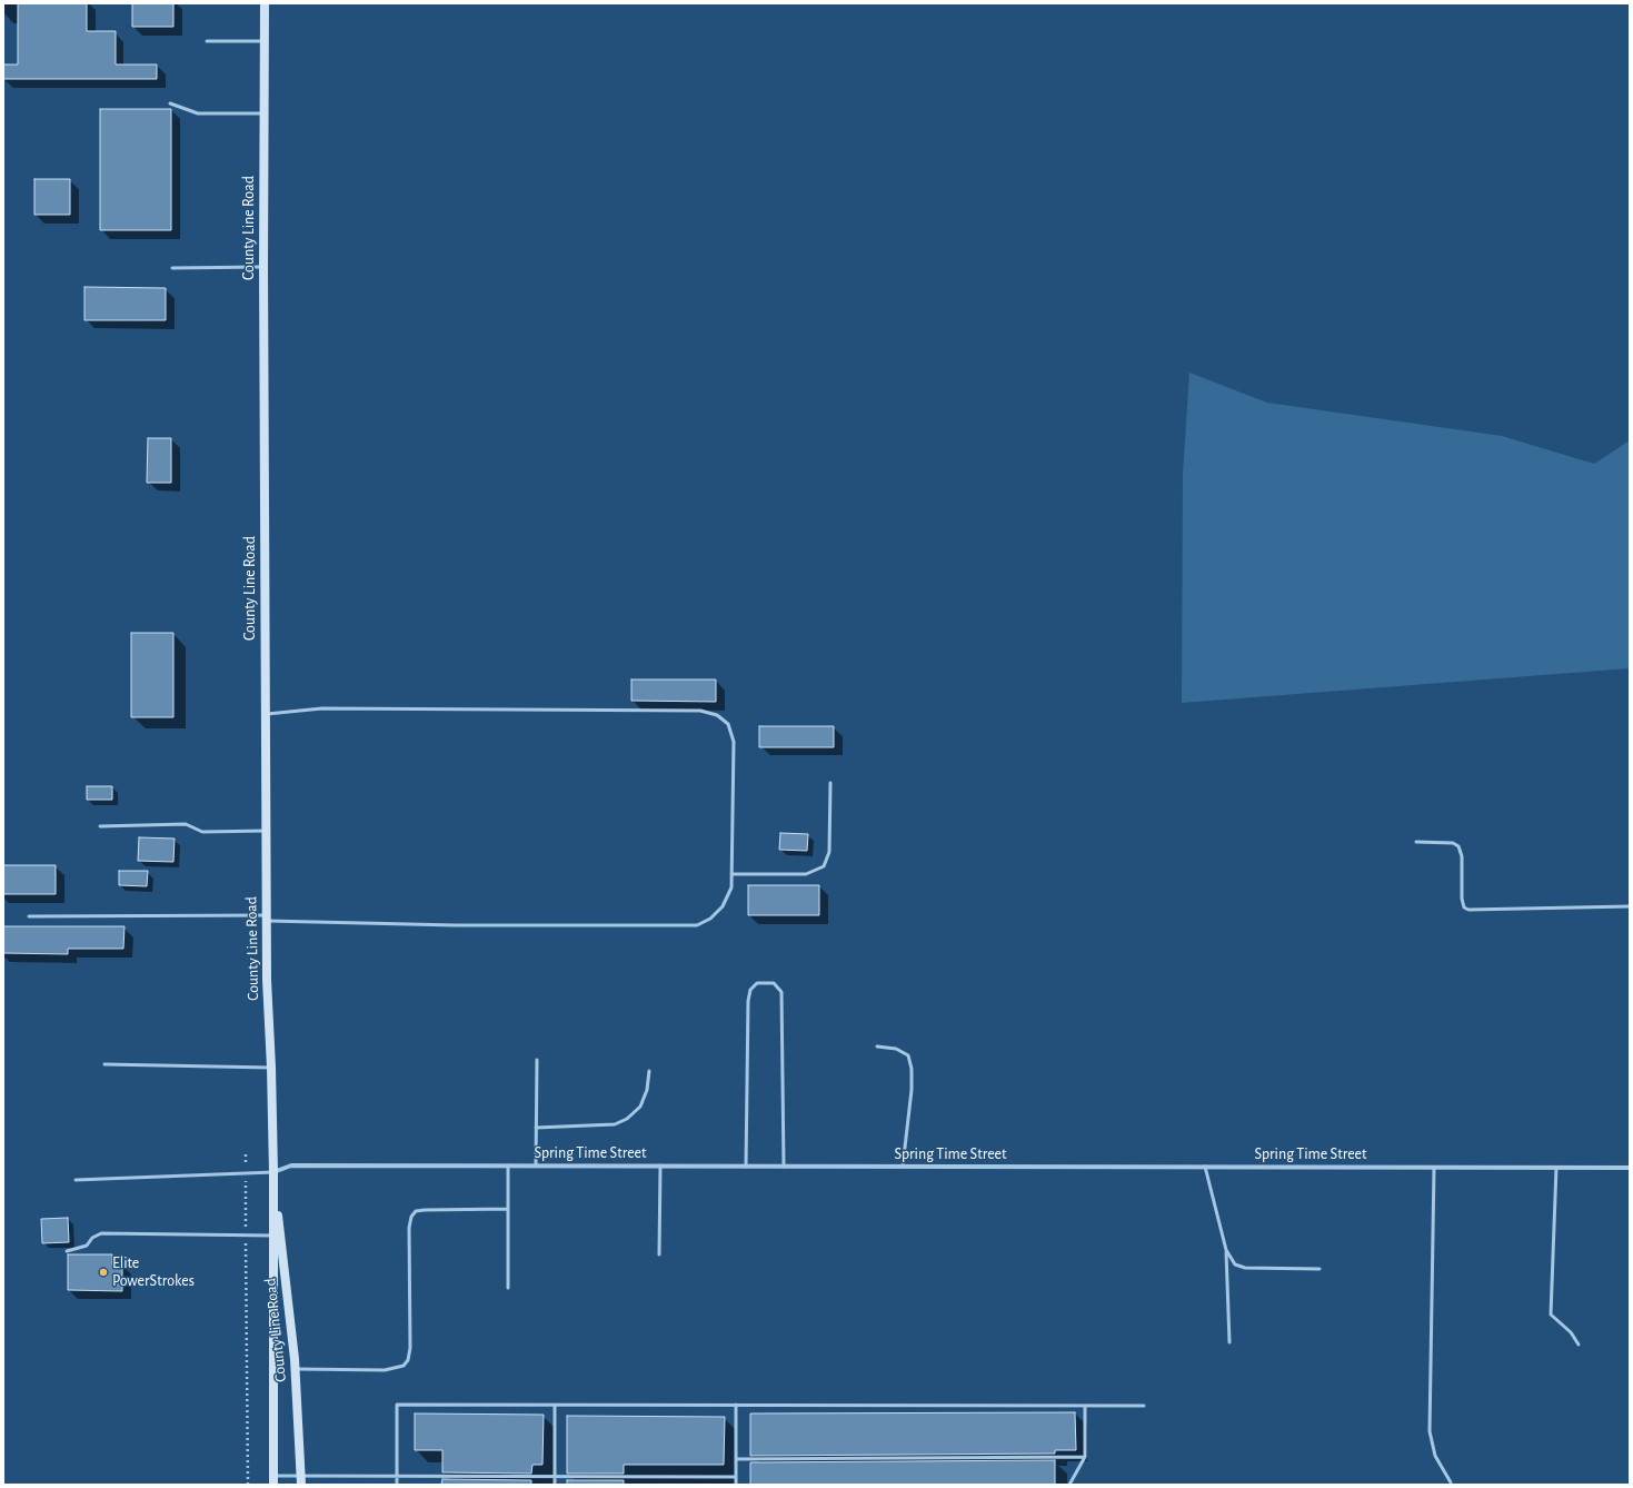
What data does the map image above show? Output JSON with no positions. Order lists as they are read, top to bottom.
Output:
{
  "streets": {
    "main road": ["County Line Road"],
    "street": ["Spring Time Street"]
  },
  "crossings": [
    ["County Line Road", "Spring Time Street"]
  ],
  "places": ["Elite PowerStrokes"]
}
